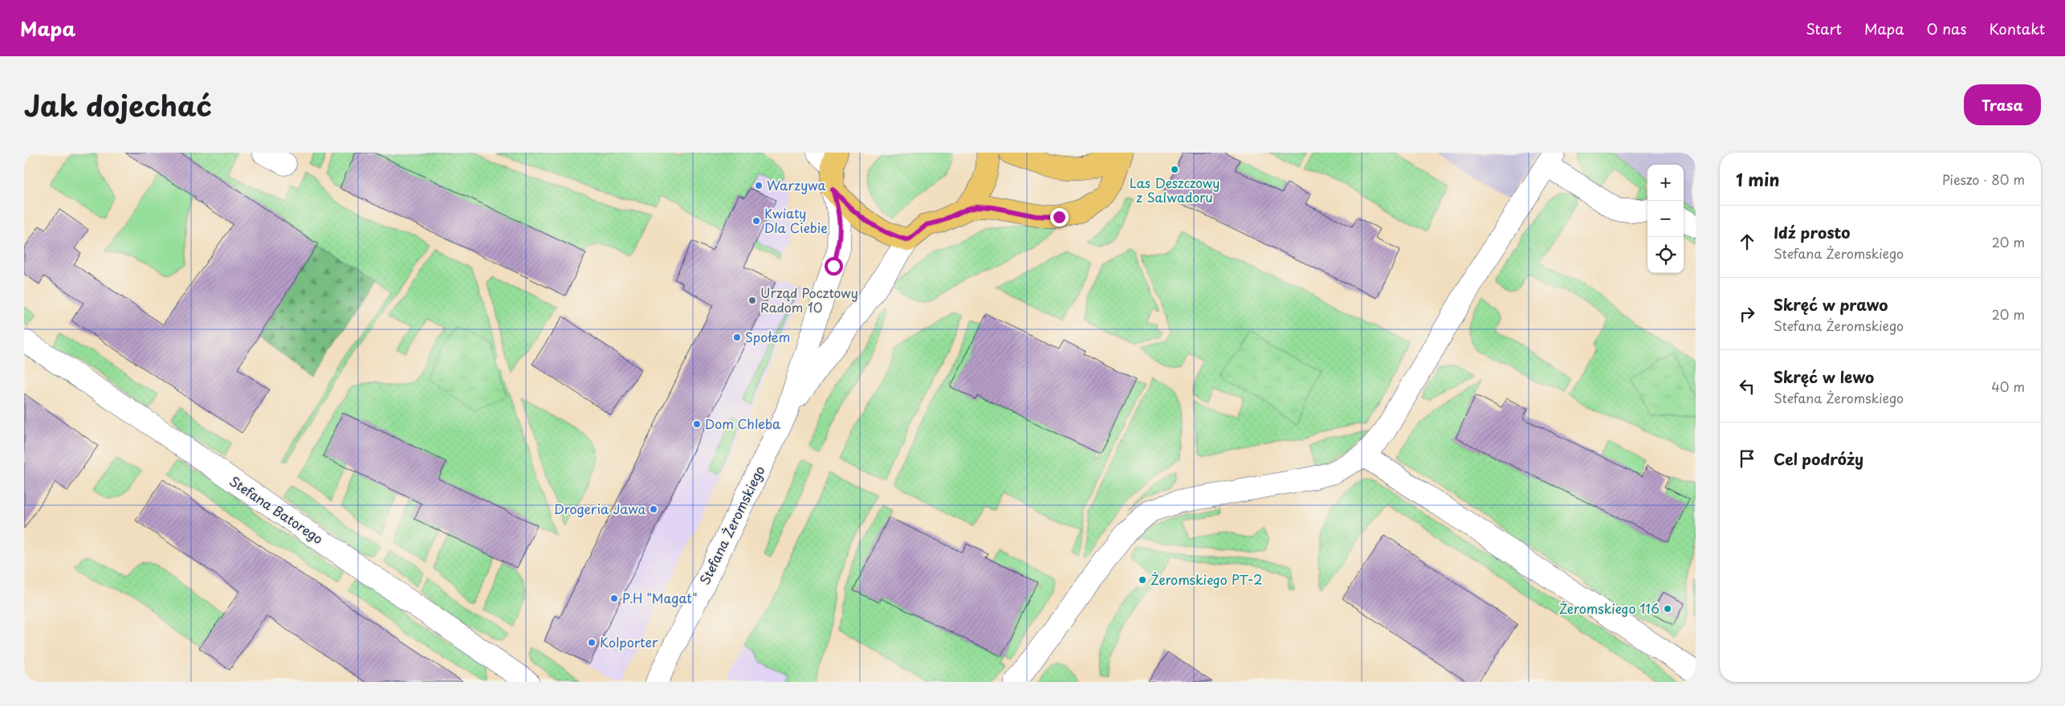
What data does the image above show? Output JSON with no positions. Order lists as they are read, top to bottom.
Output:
{
  "streets": {
    "main road": ["Stefana Żeromskiego"],
    "street": ["Stefana Batorego"]
  },
  "places": [
    "Las Deszczowy z Salwadoru",
    "Warzywa",
    "Kwiaty Dla Ciebie",
    "Urząd Pocztowy Radom 10",
    "Społem",
    "Dom Chleba",
    "Drogeria Jawa",
    "Żeromskiego PT-2",
    "P.H \"Magat\"",
    "Żeromskiego 116",
    "Kolporter"
  ],
  "page": {
    "header": "Mapa",
    "nav": [
      "Start",
      "Mapa",
      "O nas",
      "Kontakt"
    ],
    "title": "Jak dojechać",
    "buttons": "Trasa",
    "heading": ["1 min", "Pieszo · 80 m"],
    "map_buttons": ["+", "−"],
    "list": [
      ["Idź prosto", "Stefana Żeromskiego", "20 m"],
      ["Skręć w prawo", "Stefana Żeromskiego", "20 m"],
      ["Skręć w lewo", "Stefana Żeromskiego", "40 m"],
      "Cel podróży"
    ]
  }
}
